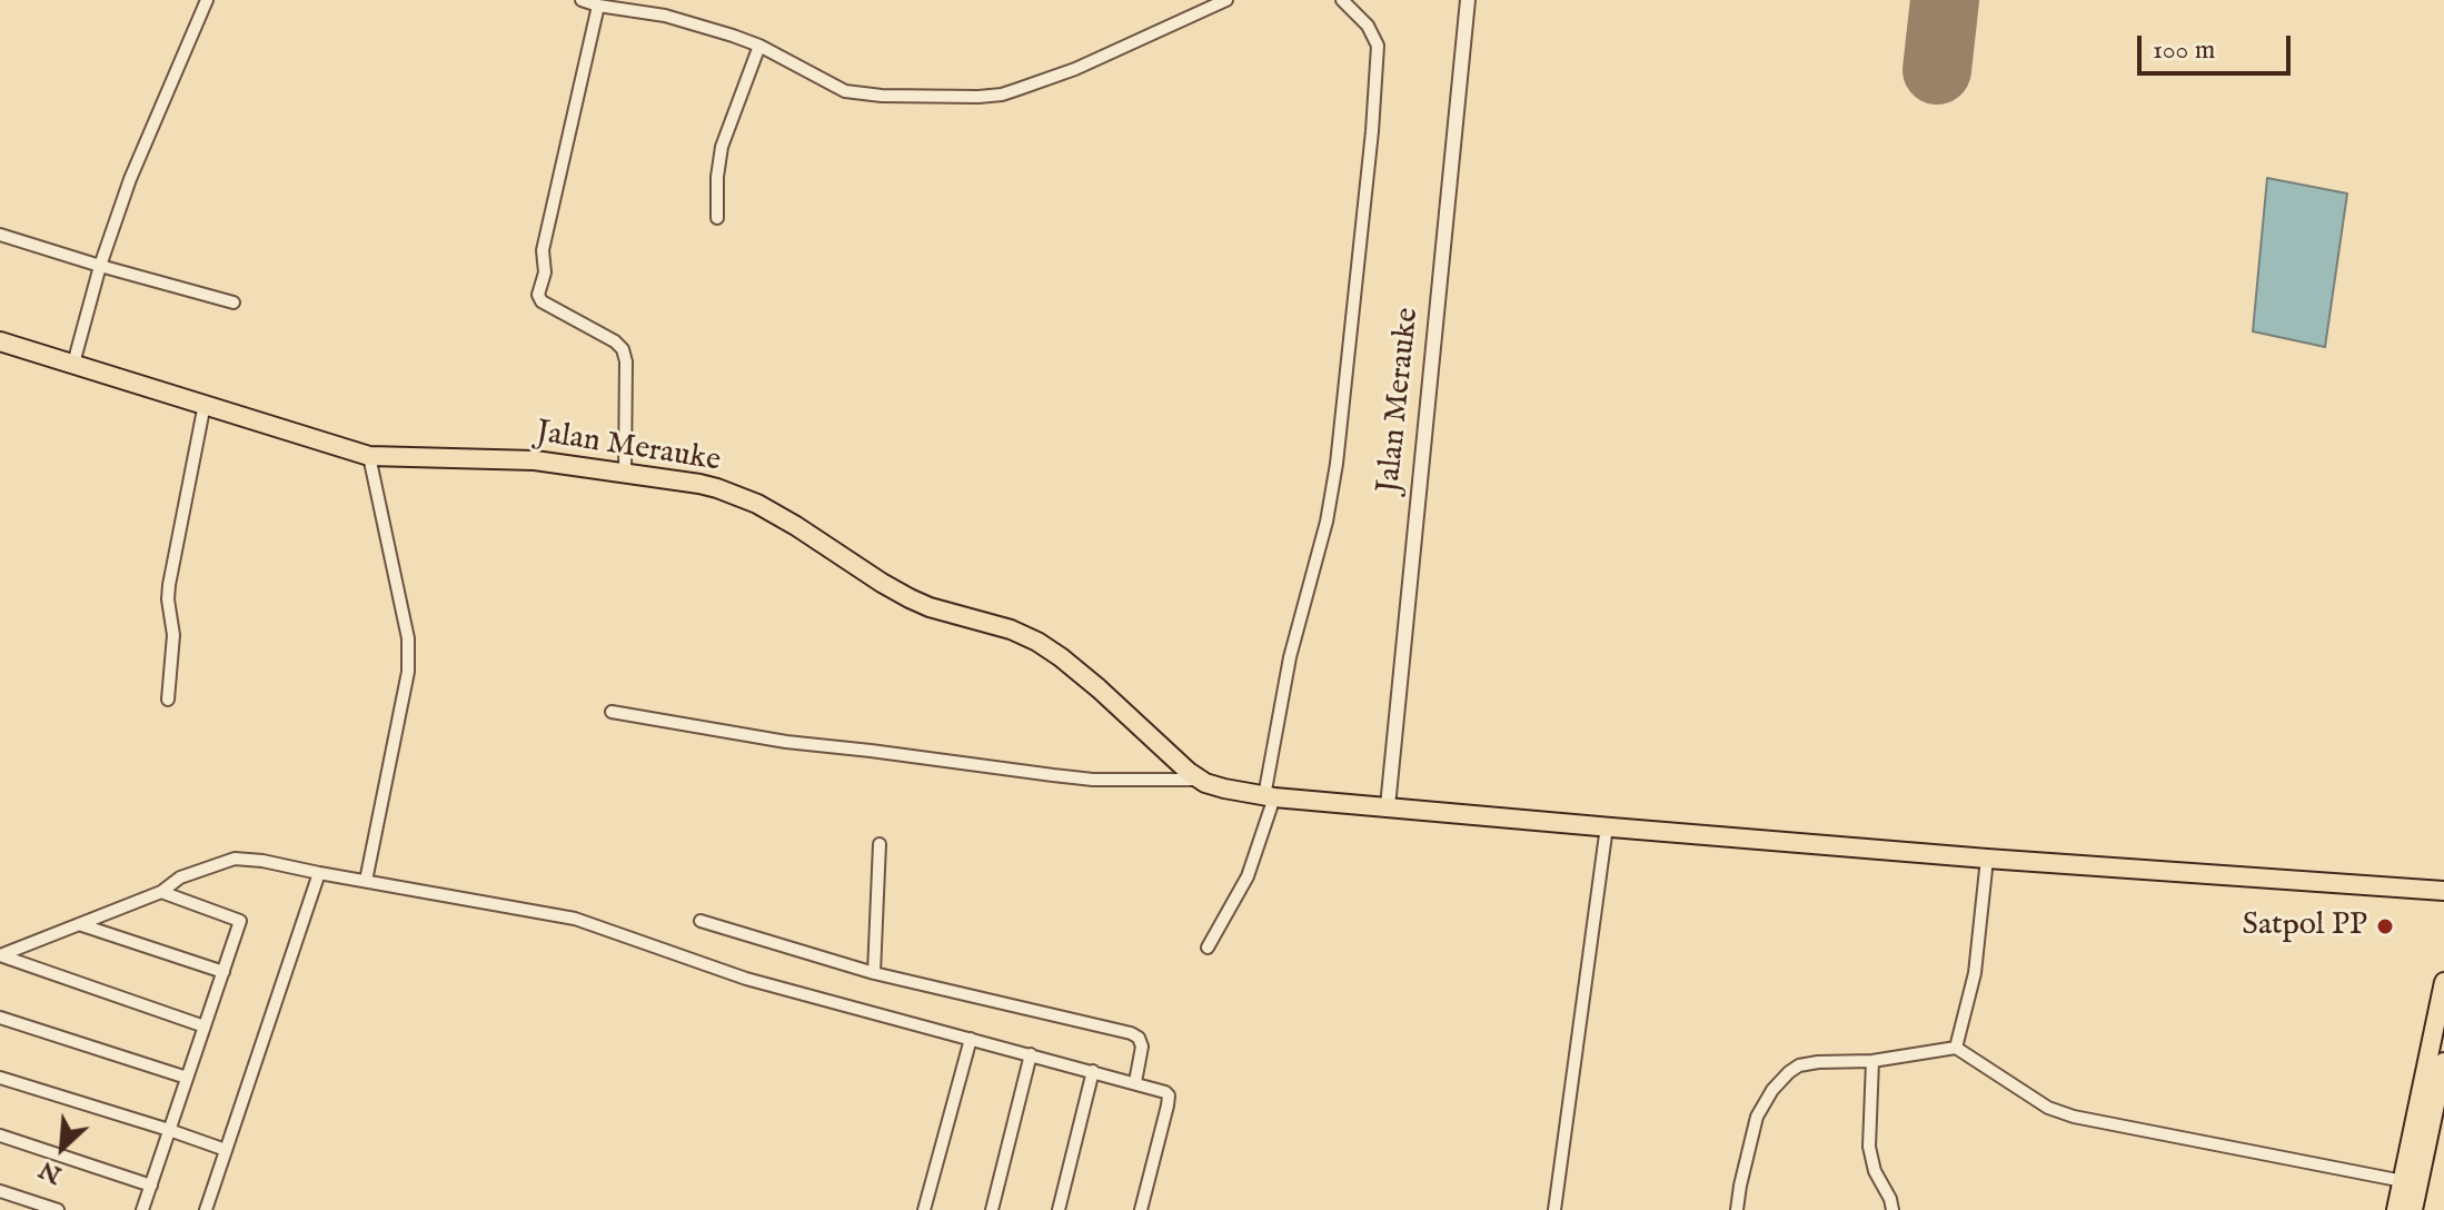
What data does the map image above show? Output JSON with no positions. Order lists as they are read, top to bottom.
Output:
{
  "streets": {
    "highway": ["Jalan Merauke"]
  },
  "places": ["Satpol PP"],
  "scale_bar": "100 m",
  "north": "bottom left"
}
